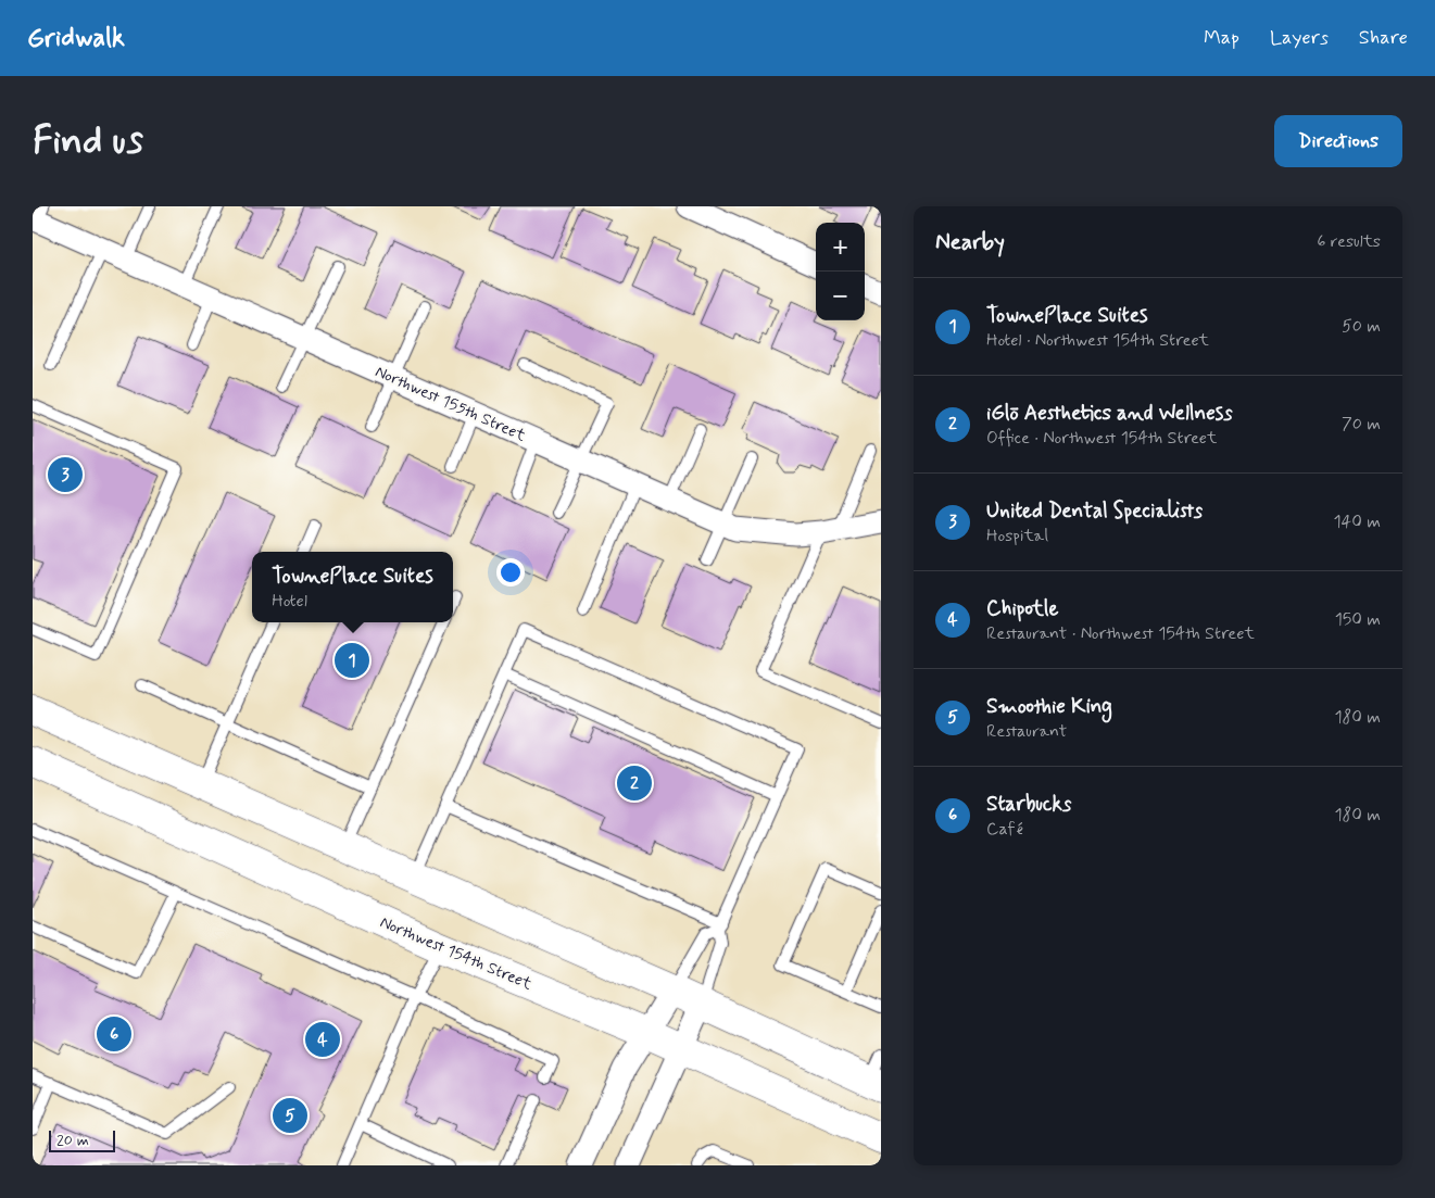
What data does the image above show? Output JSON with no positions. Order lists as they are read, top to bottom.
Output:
{
  "streets": {
    "main road": ["Northwest 154th Street"],
    "street": ["Northwest 155th Street"]
  },
  "scale_bar": "20 m",
  "page": {
    "header": "Gridwalk",
    "nav": ["Map", "Layers", "Share"],
    "buttons": "Directions",
    "title": "Find us",
    "heading": ["Nearby", "6 results"],
    "map_buttons": ["+", "−"],
    "list": [
      {
        "mark": "1",
        "name": "TownePlace Suites",
        "note": "Hotel · Northwest 154th Street",
        "value": "50 m"
      },
      {
        "mark": "2",
        "name": "iGlō Aesthetics and Wellness",
        "note": "Office · Northwest 154th Street",
        "value": "70 m"
      },
      {
        "mark": "3",
        "name": "United Dental Specialists",
        "note": "Hospital",
        "value": "140 m"
      },
      {
        "mark": "4",
        "name": "Chipotle",
        "note": "Restaurant · Northwest 154th Street",
        "value": "150 m"
      },
      {
        "mark": "5",
        "name": "Smoothie King",
        "note": "Restaurant",
        "value": "180 m"
      },
      {
        "mark": "6",
        "name": "Starbucks",
        "note": "Café",
        "value": "180 m"
      }
    ],
    "pins": [
      "3",
      "1",
      "2",
      "6",
      "4",
      "5"
    ],
    "popup": ["TownePlace Suites", "Hotel"],
    "scale": "20 m"
  }
}
